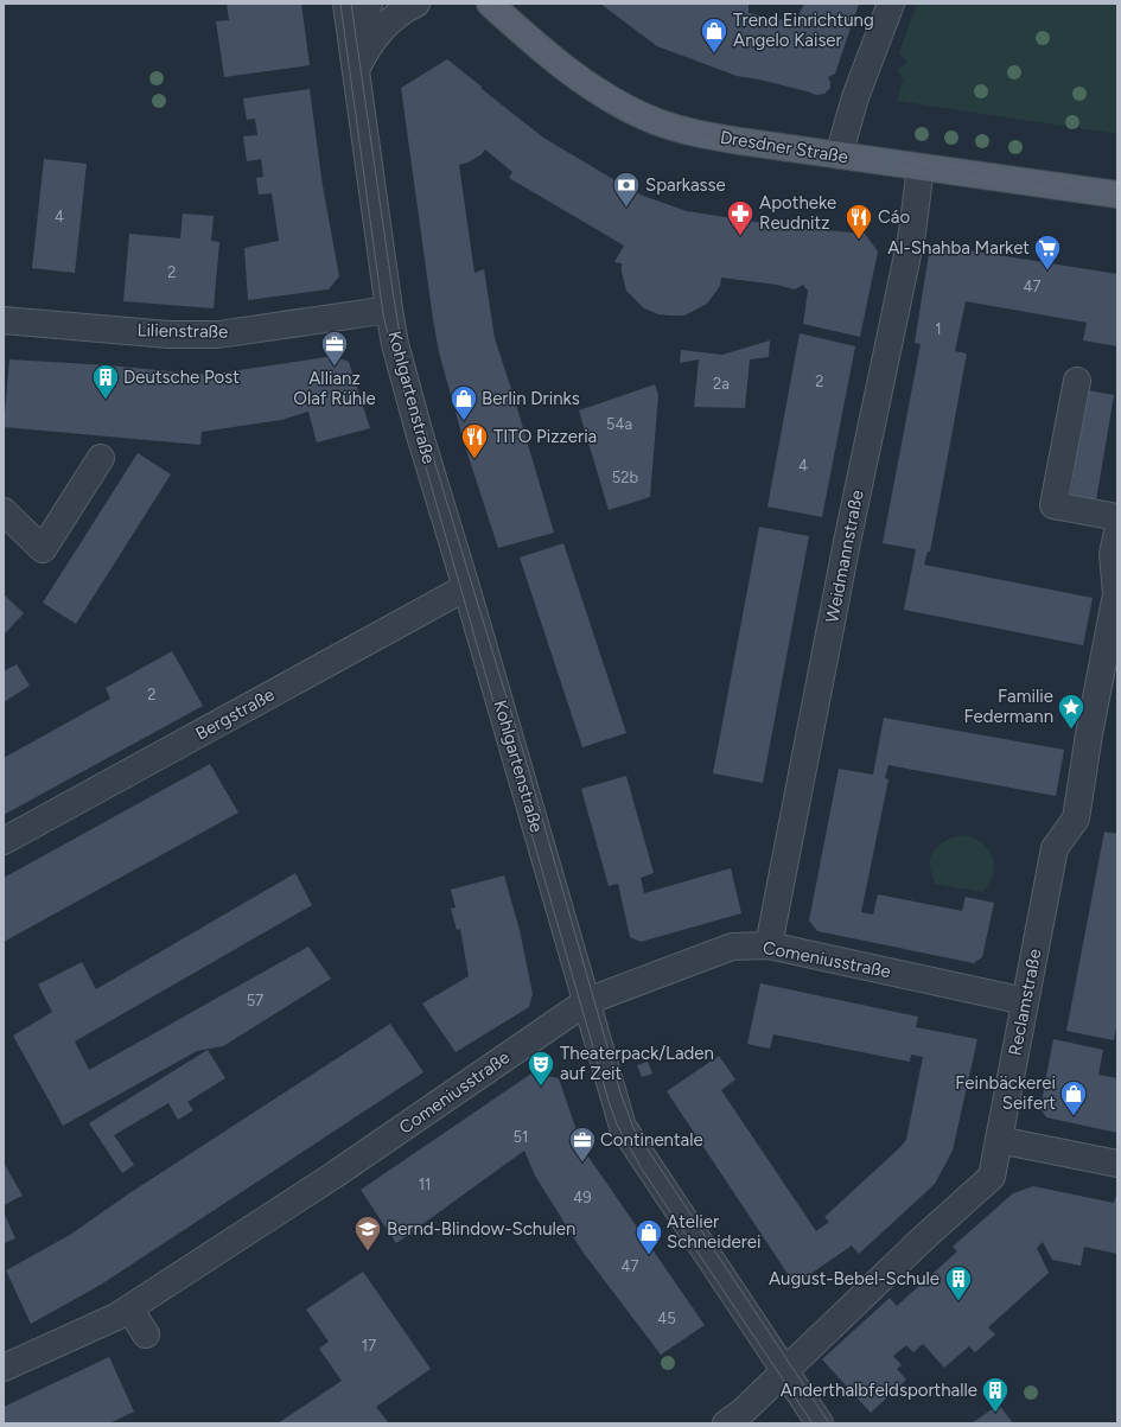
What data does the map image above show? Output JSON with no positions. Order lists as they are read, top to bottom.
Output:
{
  "streets": {
    "main road": ["Dresdner Straße"],
    "street": [
      "Lilienstraße",
      "Kohlgartenstraße",
      "Weidmannstraße",
      "Bergstraße",
      "Comeniusstraße",
      "Reclamstraße"
    ]
  },
  "crossings": [
    ["Dresdner Straße", "Weidmannstraße"],
    ["Lilienstraße", "Kohlgartenstraße"],
    ["Kohlgartenstraße", "Bergstraße"],
    ["Kohlgartenstraße", "Comeniusstraße"],
    ["Kohlgartenstraße", "Reclamstraße"],
    ["Weidmannstraße", "Comeniusstraße"],
    ["Comeniusstraße", "Reclamstraße"]
  ],
  "places": {
    "shop": [
      "Trend Einrichtung Angelo Kaiser",
      "Berlin Drinks",
      "Feinbäckerei Seifert",
      "Atelier Schneiderei"
    ],
    "bank": ["Sparkasse"],
    "pharmacy": ["Apotheke Reudnitz"],
    "restaurant": ["Cáo", "TITO Pizzeria"],
    "supermarket": ["Al-Shahba Market"],
    "office": ["Allianz Olaf Rühle", "Continentale"],
    "building": ["Deutsche Post", "August-Bebel-Schule", "Anderthalbfeldsporthalle"],
    "place": ["Familie Federmann"],
    "theatre": ["Theaterpack/Laden auf Zeit"],
    "school or university": ["Bernd-Blindow-Schulen"]
  },
  "house_numbers": [
    "4",
    "2",
    "47",
    "1",
    "2",
    "2a",
    "54a",
    "4",
    "52b",
    "2",
    "57",
    "51",
    "11",
    "49",
    "47",
    "45",
    "17"
  ]
}
